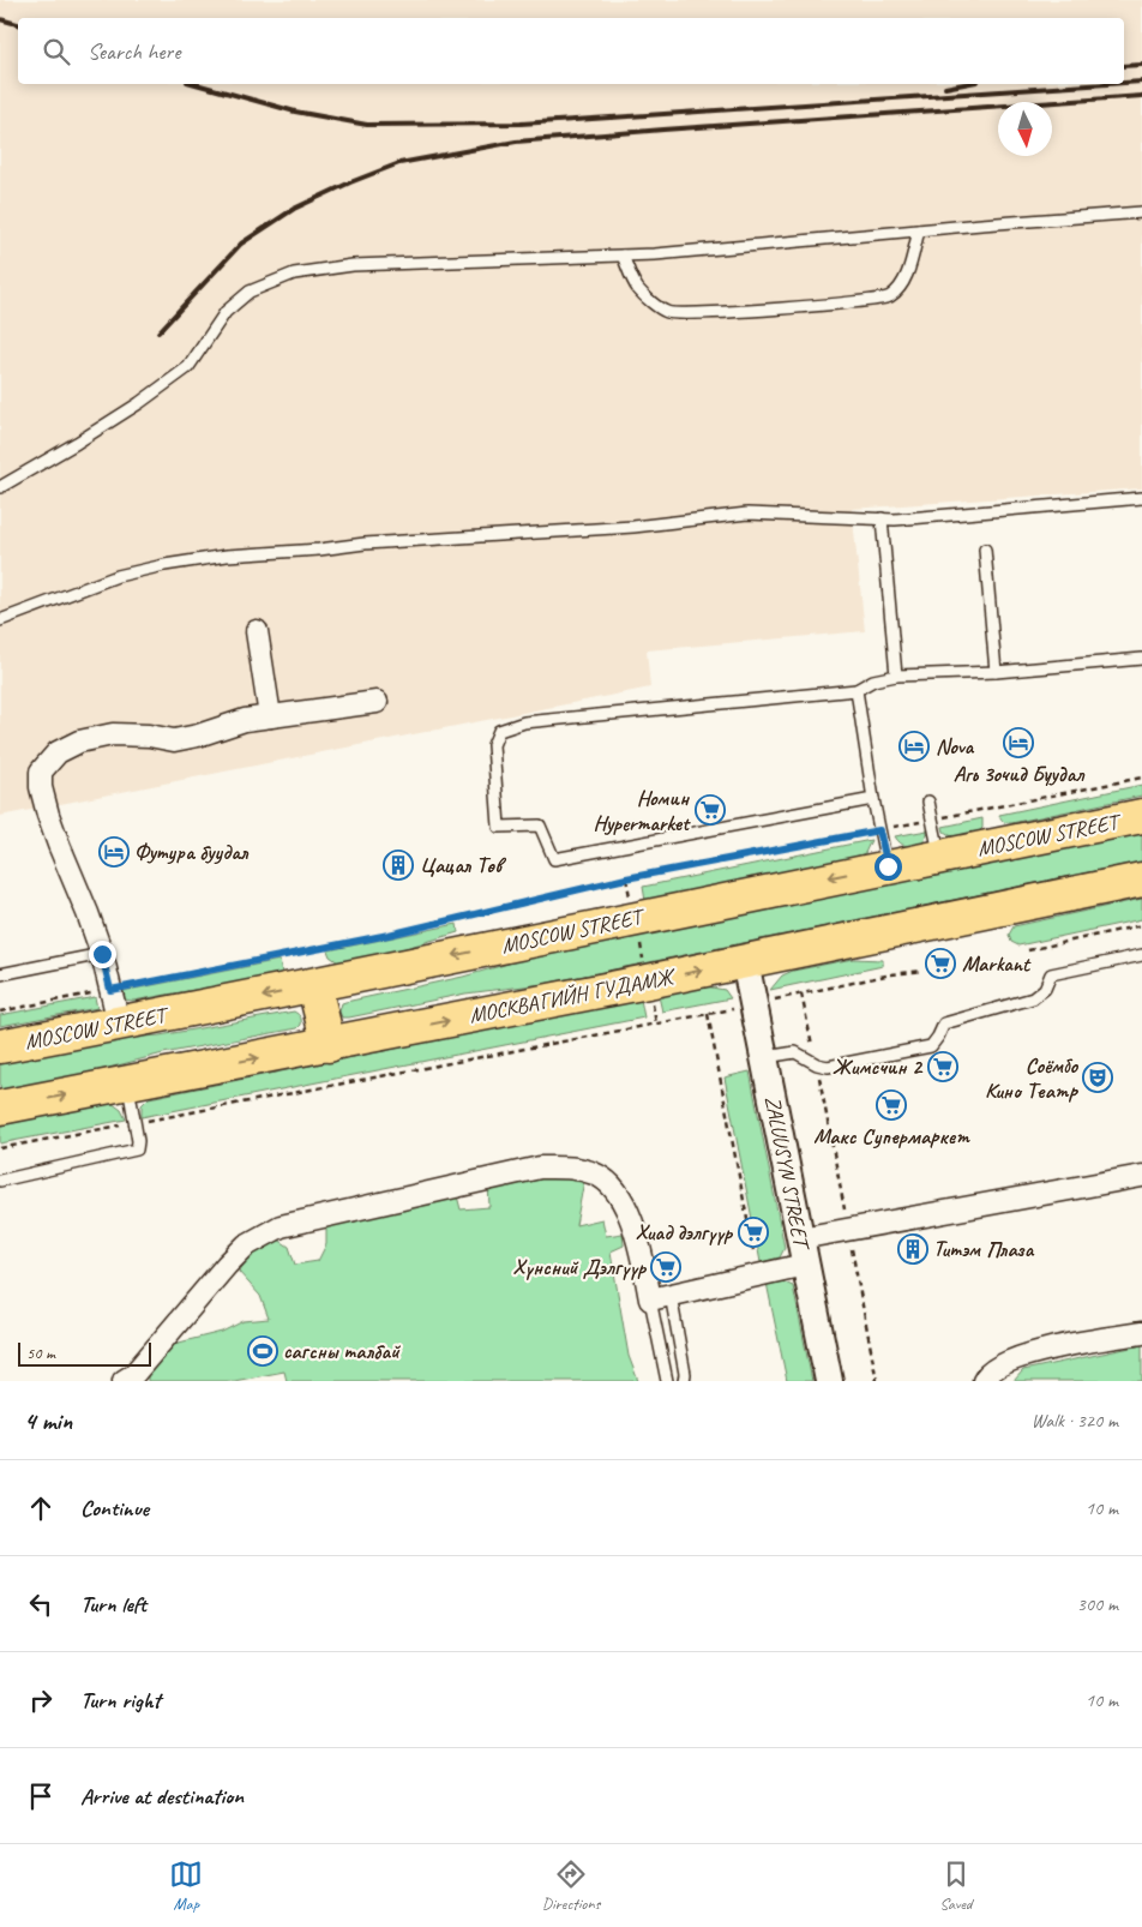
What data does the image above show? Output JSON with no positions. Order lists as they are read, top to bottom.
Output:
{
  "streets": {
    "highway": ["MOSCOW STREET", "МОСКВАГИЙН ГУДАМЖ"],
    "street": ["ZALUUSYN STREET"]
  },
  "crossings": [
    ["МОСКВАГИЙН ГУДАМЖ", "ZALUUSYN STREET"]
  ],
  "one_way": ["MOSCOW STREET", "МОСКВАГИЙН ГУДАМЖ"],
  "places": {
    "hotel": ["Агь 3очид Буудал", "Nova", "Футура буудал"],
    "supermarket": [
      "Номин Hyрermarket",
      "Markant",
      "Жимсчин 2",
      "Макс Супермаркет",
      "Хиад дэлгүүр",
      "Хүнсний Дэлгүүр"
    ],
    "building": ["Цацал Төв", "Титэм Плаза"],
    "theatre": ["Соёмбо Кино Театр"],
    "sports": ["сагсны талбай"]
  },
  "scale_bar": "50 m",
  "north": "bottom",
  "page": {
    "search": "Search here",
    "scale": "50 m",
    "heading": ["4 min", "Walk · 320 m"],
    "list": [
      ["Continue", "10 m"],
      ["Turn left", "300 m"],
      ["Turn right", "10 m"],
      "Arrive at destination"
    ],
    "nav": ["Map", "Directions", "Saved"]
  }
}
